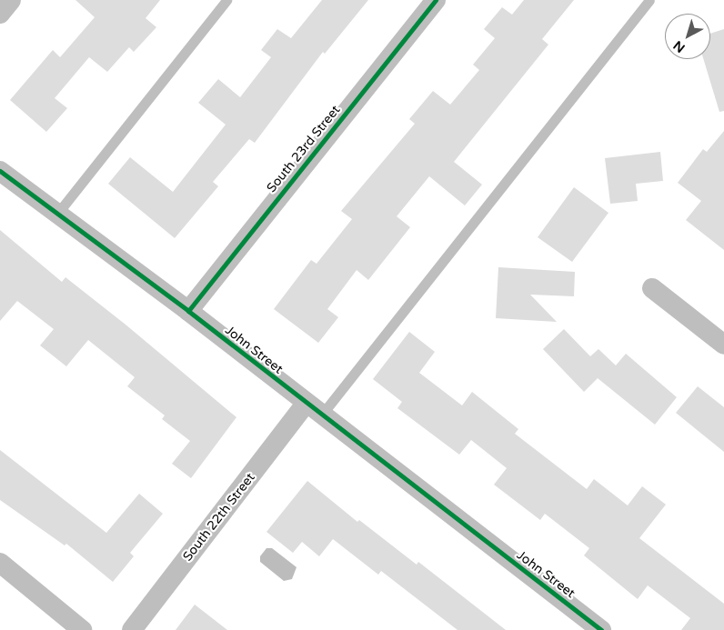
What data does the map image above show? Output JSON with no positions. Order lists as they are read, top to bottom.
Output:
{
  "streets": {
    "street": ["South 23rd Street", "John Street", "South 22th Street"]
  },
  "crossings": [
    ["South 23rd Street", "John Street"],
    ["John Street", "South 22th Street"]
  ],
  "north": "bottom left"
}
